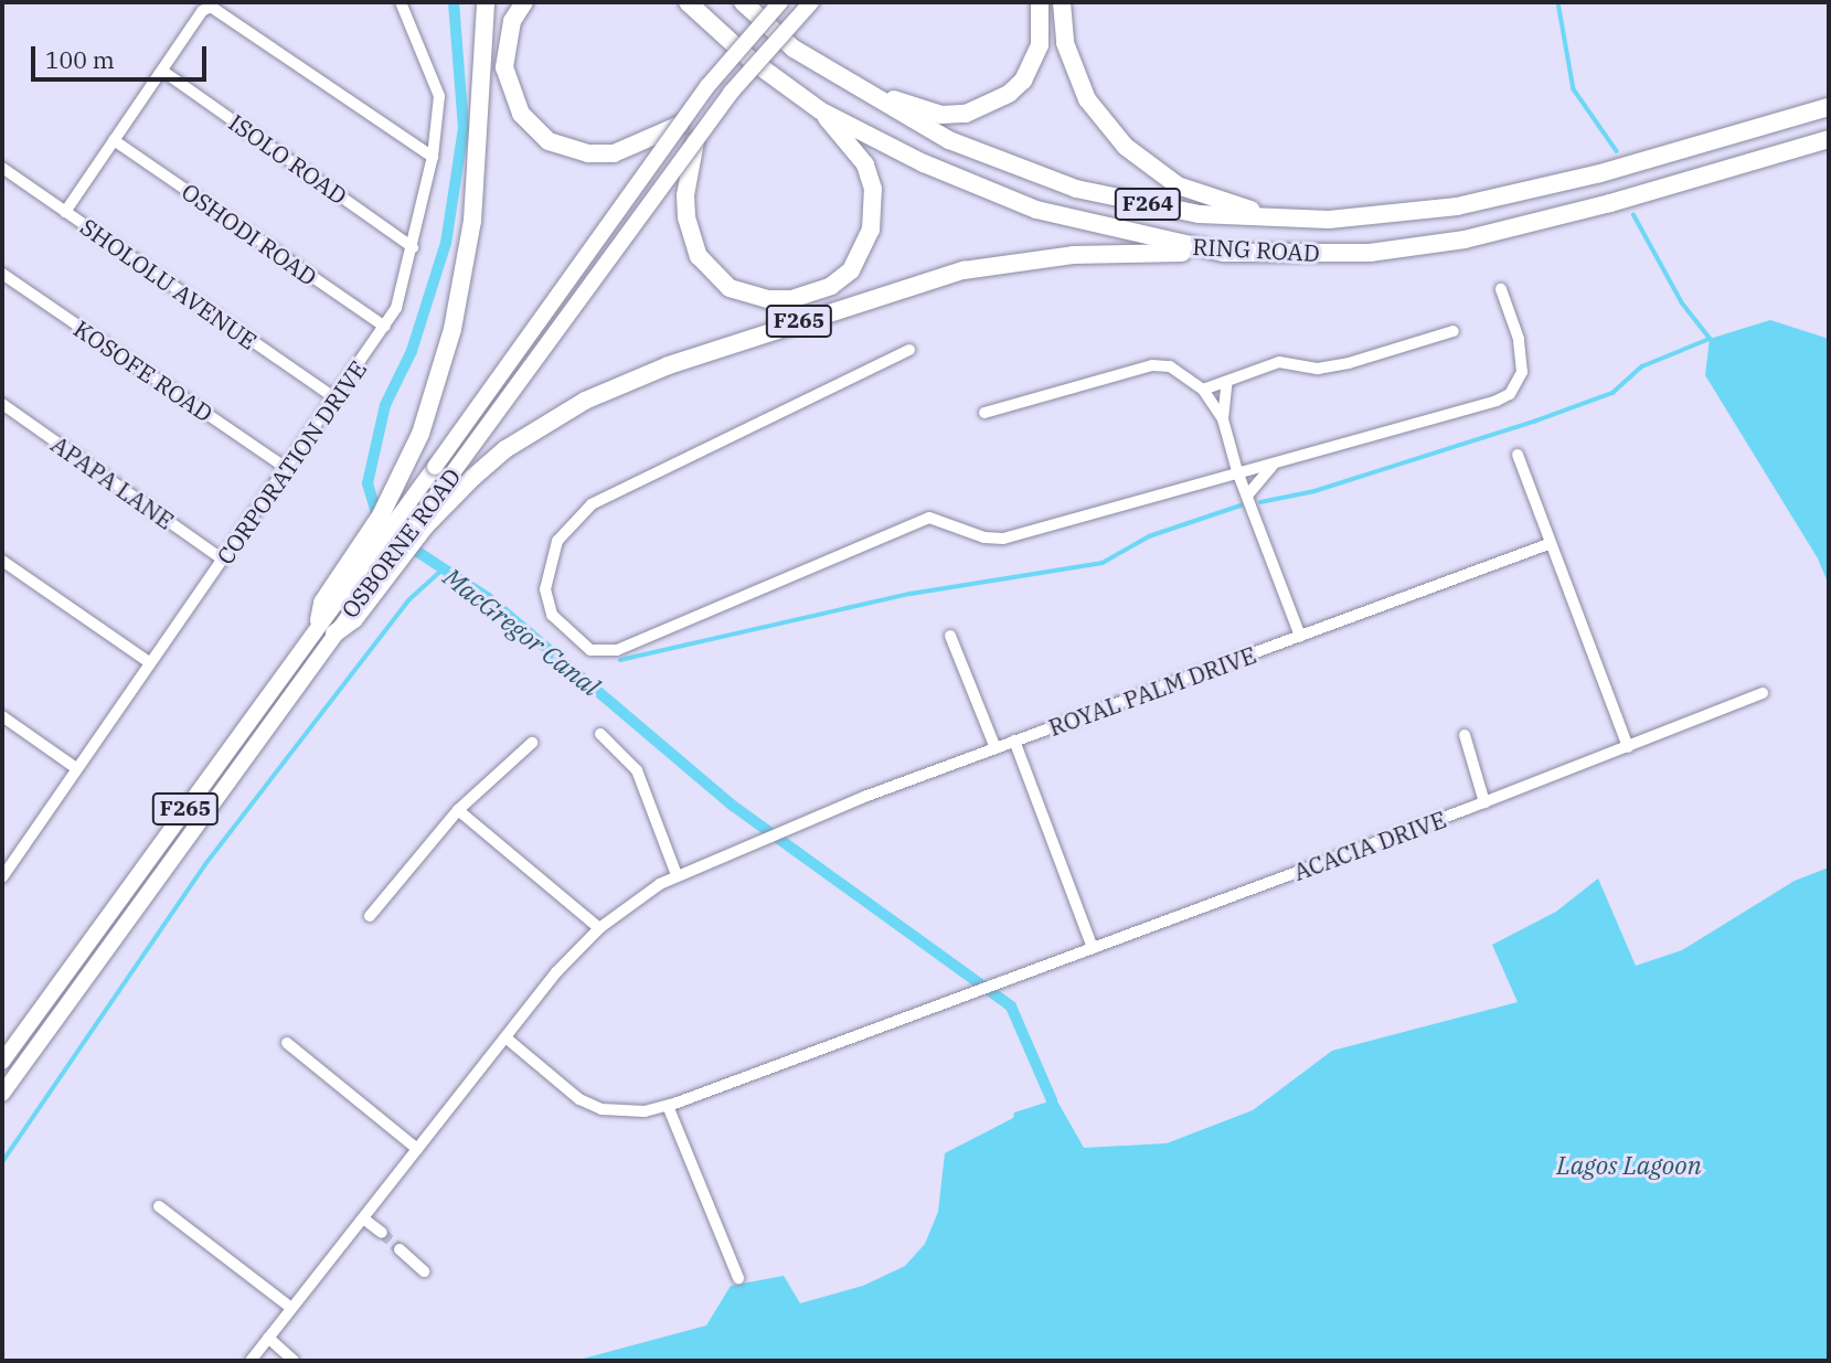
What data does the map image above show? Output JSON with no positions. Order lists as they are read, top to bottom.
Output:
{
  "streets": {
    "highway": ["F264", "RING ROAD", "F265"],
    "main road": ["OSBORNE ROAD"],
    "street": [
      "ISOLO ROAD",
      "OSHODI ROAD",
      "SHOLOLU AVENUE",
      "KOSOFE ROAD",
      "CORPORATION DRIVE",
      "APAPA LANE",
      "ROYAL PALM DRIVE",
      "ACACIA DRIVE"
    ]
  },
  "crossings": [
    ["ISOLO ROAD", "CORPORATION DRIVE"],
    ["OSHODI ROAD", "CORPORATION DRIVE"],
    ["RING ROAD", "F265"],
    ["SHOLOLU AVENUE", "CORPORATION DRIVE"],
    ["F265", "OSBORNE ROAD"],
    ["KOSOFE ROAD", "CORPORATION DRIVE"],
    ["CORPORATION DRIVE", "APAPA LANE"],
    ["ROYAL PALM DRIVE", "ACACIA DRIVE"]
  ],
  "water": ["MacGregor Canal", "Lagos Lagoon"],
  "scale_bar": "100 m"
}
